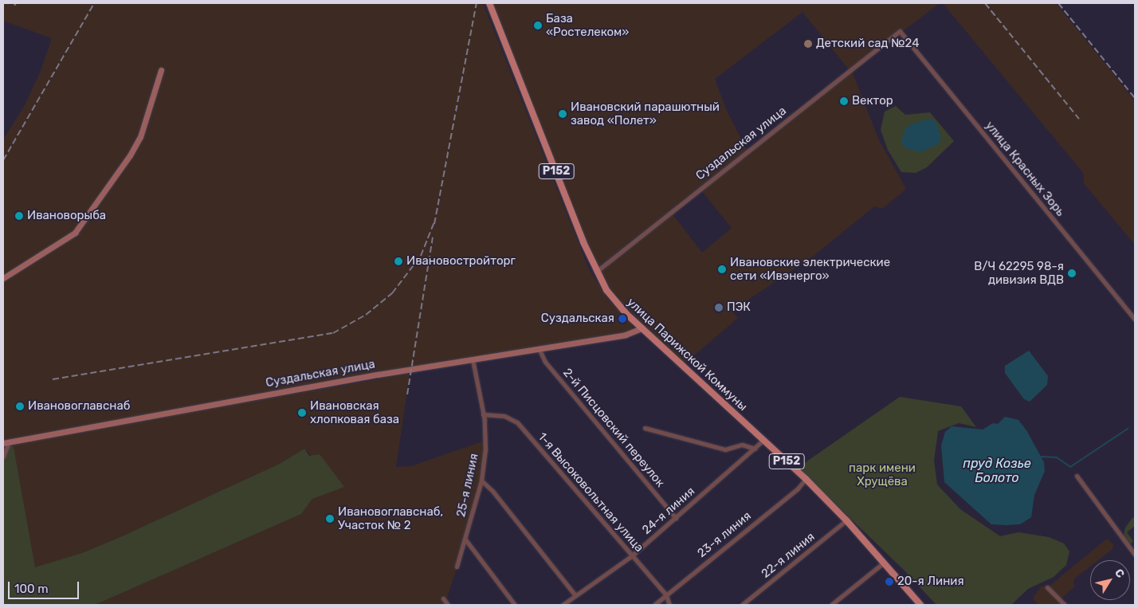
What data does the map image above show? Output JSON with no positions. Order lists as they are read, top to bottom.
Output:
{
  "streets": {
    "main road": ["Суздальская улица", "Р152", "улица Парижской Коммуны"],
    "street": [
      "улица Красных Зорь",
      "2-й Писцовский переулок",
      "25-я линия",
      "1-я Высоковольтная улица",
      "24-я линия",
      "23-я линия",
      "22-я линия"
    ]
  },
  "crossings": [
    ["Суздальская улица", "улица Красных Зорь"],
    ["Суздальская улица", "улица Парижской Коммуны"],
    ["Суздальская улица", "2-й Писцовский переулок"],
    ["Суздальская улица", "25-я линия"],
    ["улица Парижской Коммуны", "24-я линия"],
    ["улица Парижской Коммуны", "23-я линия"],
    ["улица Парижской Коммуны", "22-я линия"],
    ["2-й Писцовский переулок", "24-я линия"],
    ["25-я линия", "1-я Высоковольтная улица"],
    ["1-я Высоковольтная улица", "24-я линия"],
    ["1-я Высоковольтная улица", "23-я линия"]
  ],
  "water": ["пруд Козье Болото"],
  "parks": ["парк имени Хрущёва"],
  "places": [
    "База «Ростелеком»",
    "Детский сад №24",
    "Вектор",
    "Ивановский парашютный завод «Полет»",
    "Ивановорыба",
    "Ивановостройторг",
    "Ивановские электрические сети «Ивэнерго»",
    "В/Ч 62295 98-я дивизия ВДВ",
    "ПЭК",
    "Суздальская",
    "Ивановоглавснаб",
    "Ивановская хлопковая база",
    "Ивановоглавснаб, Участок № 2",
    "20-я Линия"
  ],
  "scale_bar": "100 m",
  "north": "top right"
}
